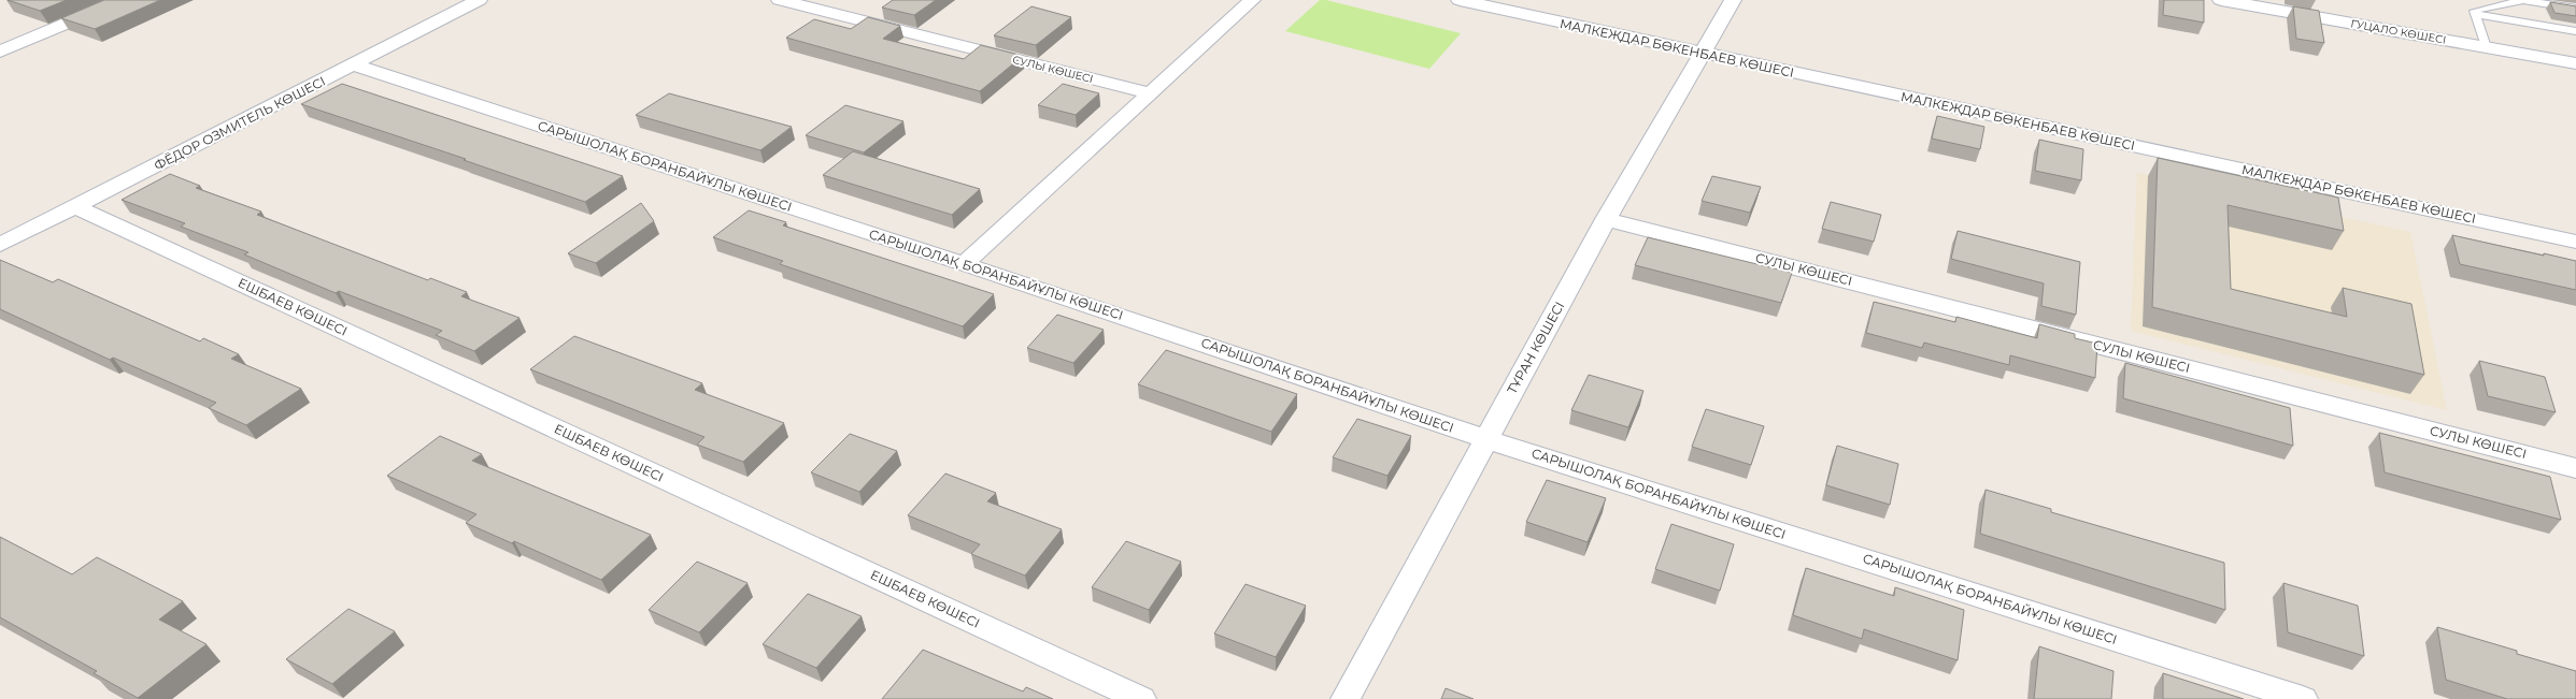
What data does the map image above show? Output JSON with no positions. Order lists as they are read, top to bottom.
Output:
{
  "streets": {
    "street": [
      "ГУЦАЛО КӨШЕСІ",
      "МАЛКЕЖДАР БӨКЕНБАЕВ КӨШЕСІ",
      "СУЛЫ КӨШЕСІ",
      "ФЁДОР ОЗМИТЕЛЬ КӨШЕСІ",
      "САРЫШОЛАҚ БОРАНБАЙҰЛЫ КӨШЕСІ",
      "ЕШБАЕВ КӨШЕСІ",
      "ТҰРАН КӨШЕСІ"
    ]
  },
  "crossings": [
    ["МАЛКЕЖДАР БӨКЕНБАЕВ КӨШЕСІ", "ТҰРАН КӨШЕСІ"],
    ["СУЛЫ КӨШЕСІ", "ТҰРАН КӨШЕСІ"],
    ["ФЁДОР ОЗМИТЕЛЬ КӨШЕСІ", "САРЫШОЛАҚ БОРАНБАЙҰЛЫ КӨШЕСІ"],
    ["ФЁДОР ОЗМИТЕЛЬ КӨШЕСІ", "ЕШБАЕВ КӨШЕСІ"],
    ["САРЫШОЛАҚ БОРАНБАЙҰЛЫ КӨШЕСІ", "ТҰРАН КӨШЕСІ"]
  ]
}
